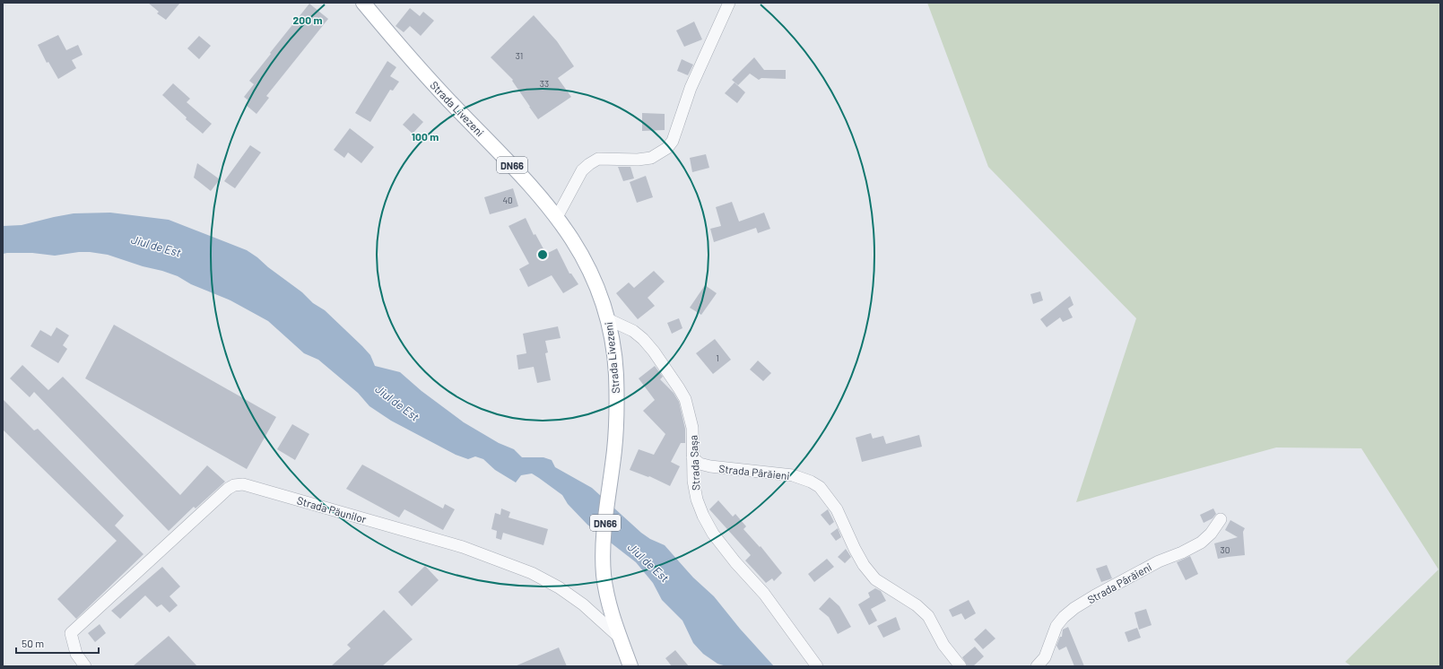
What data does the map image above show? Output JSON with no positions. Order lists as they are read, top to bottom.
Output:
{
  "streets": {
    "main road": ["Strada Livezeni", "DN66"],
    "street": ["Strada Saşa", "Strada Pârăieni", "Strada Păunilor"]
  },
  "crossings": [
    ["Strada Livezeni", "Strada Saşa"],
    ["Strada Livezeni", "Strada Păunilor"],
    ["Strada Saşa", "Strada Pârăieni"]
  ],
  "water": ["Jiul de Est"],
  "house_numbers": [
    "31",
    "33",
    "40",
    "1",
    "30"
  ],
  "scale_bar": "50 m",
  "rings": ["200 m", "100 m"]
}
